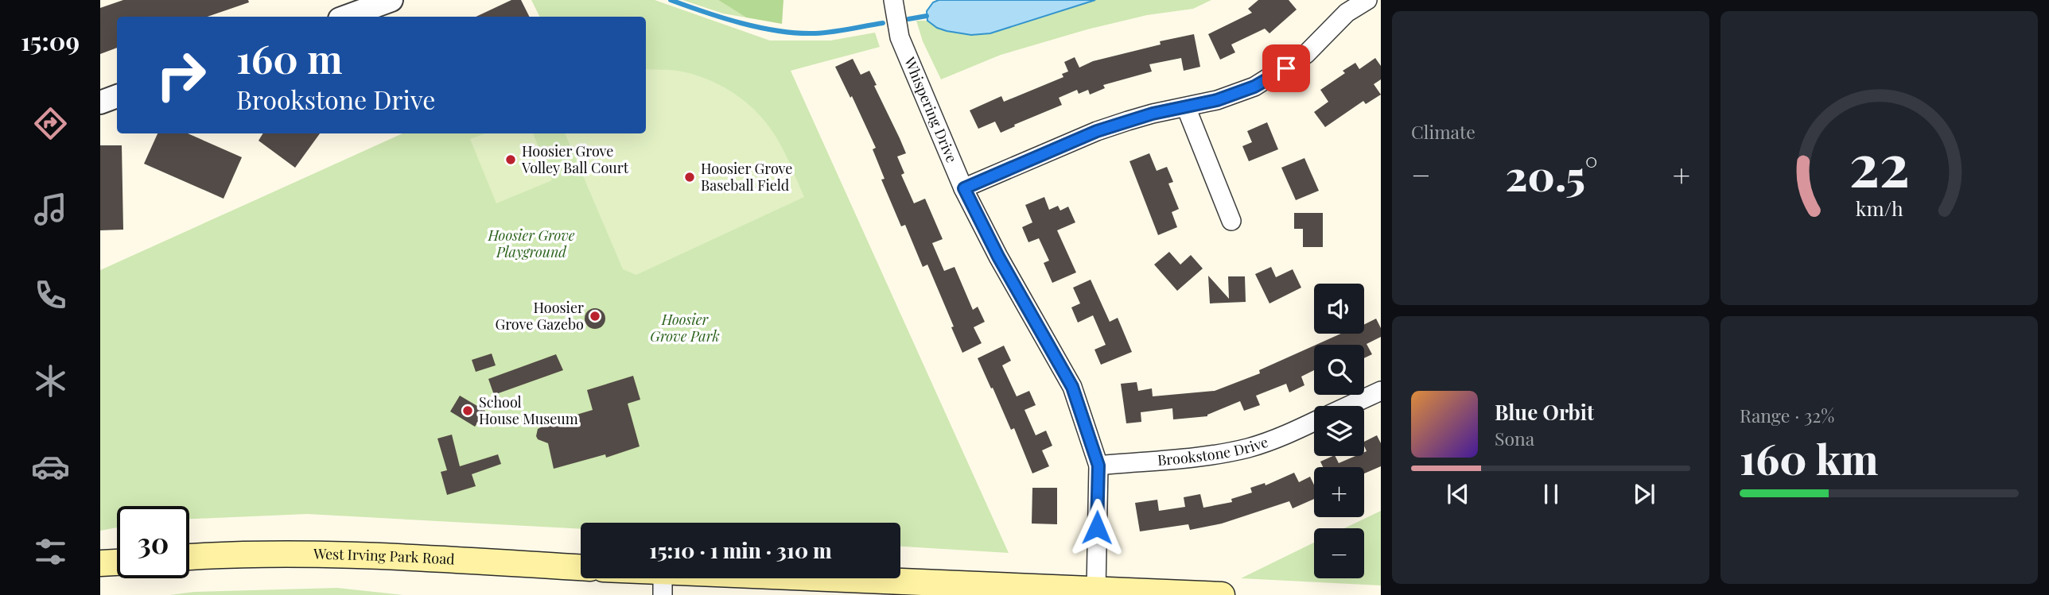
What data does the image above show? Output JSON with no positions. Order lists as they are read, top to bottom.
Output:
{
  "streets": {
    "main road": ["West Irving Park Road"],
    "street": ["Whispering Drive", "Brookstone Drive"]
  },
  "crossings": [
    ["Whispering Drive", "Brookstone Drive"]
  ],
  "parks": ["Hoosier Grove Playground", "Hoosier Grove Park"],
  "places": [
    "Hoosier Grove Volley Ball Court",
    "Hoosier Grove Baseball Field",
    "Hoosier Grove Gazebo",
    "School House Museum"
  ],
  "page": {
    "tabs": "15:09",
    "tile": [
      "Climate",
      ["Range · 32%", "160 km"]
    ],
    "turn": ["160 m", "Brookstone Drive"],
    "heat": ["−", "20.5°", "+"],
    "map_buttons": ["+", "−"],
    "song": ["Blue Orbit", "Sona"],
    "limit": "30",
    "trip": "15:10 · 1 min · 310 m",
    "gauge": ["22", "km/h"]
  }
}
